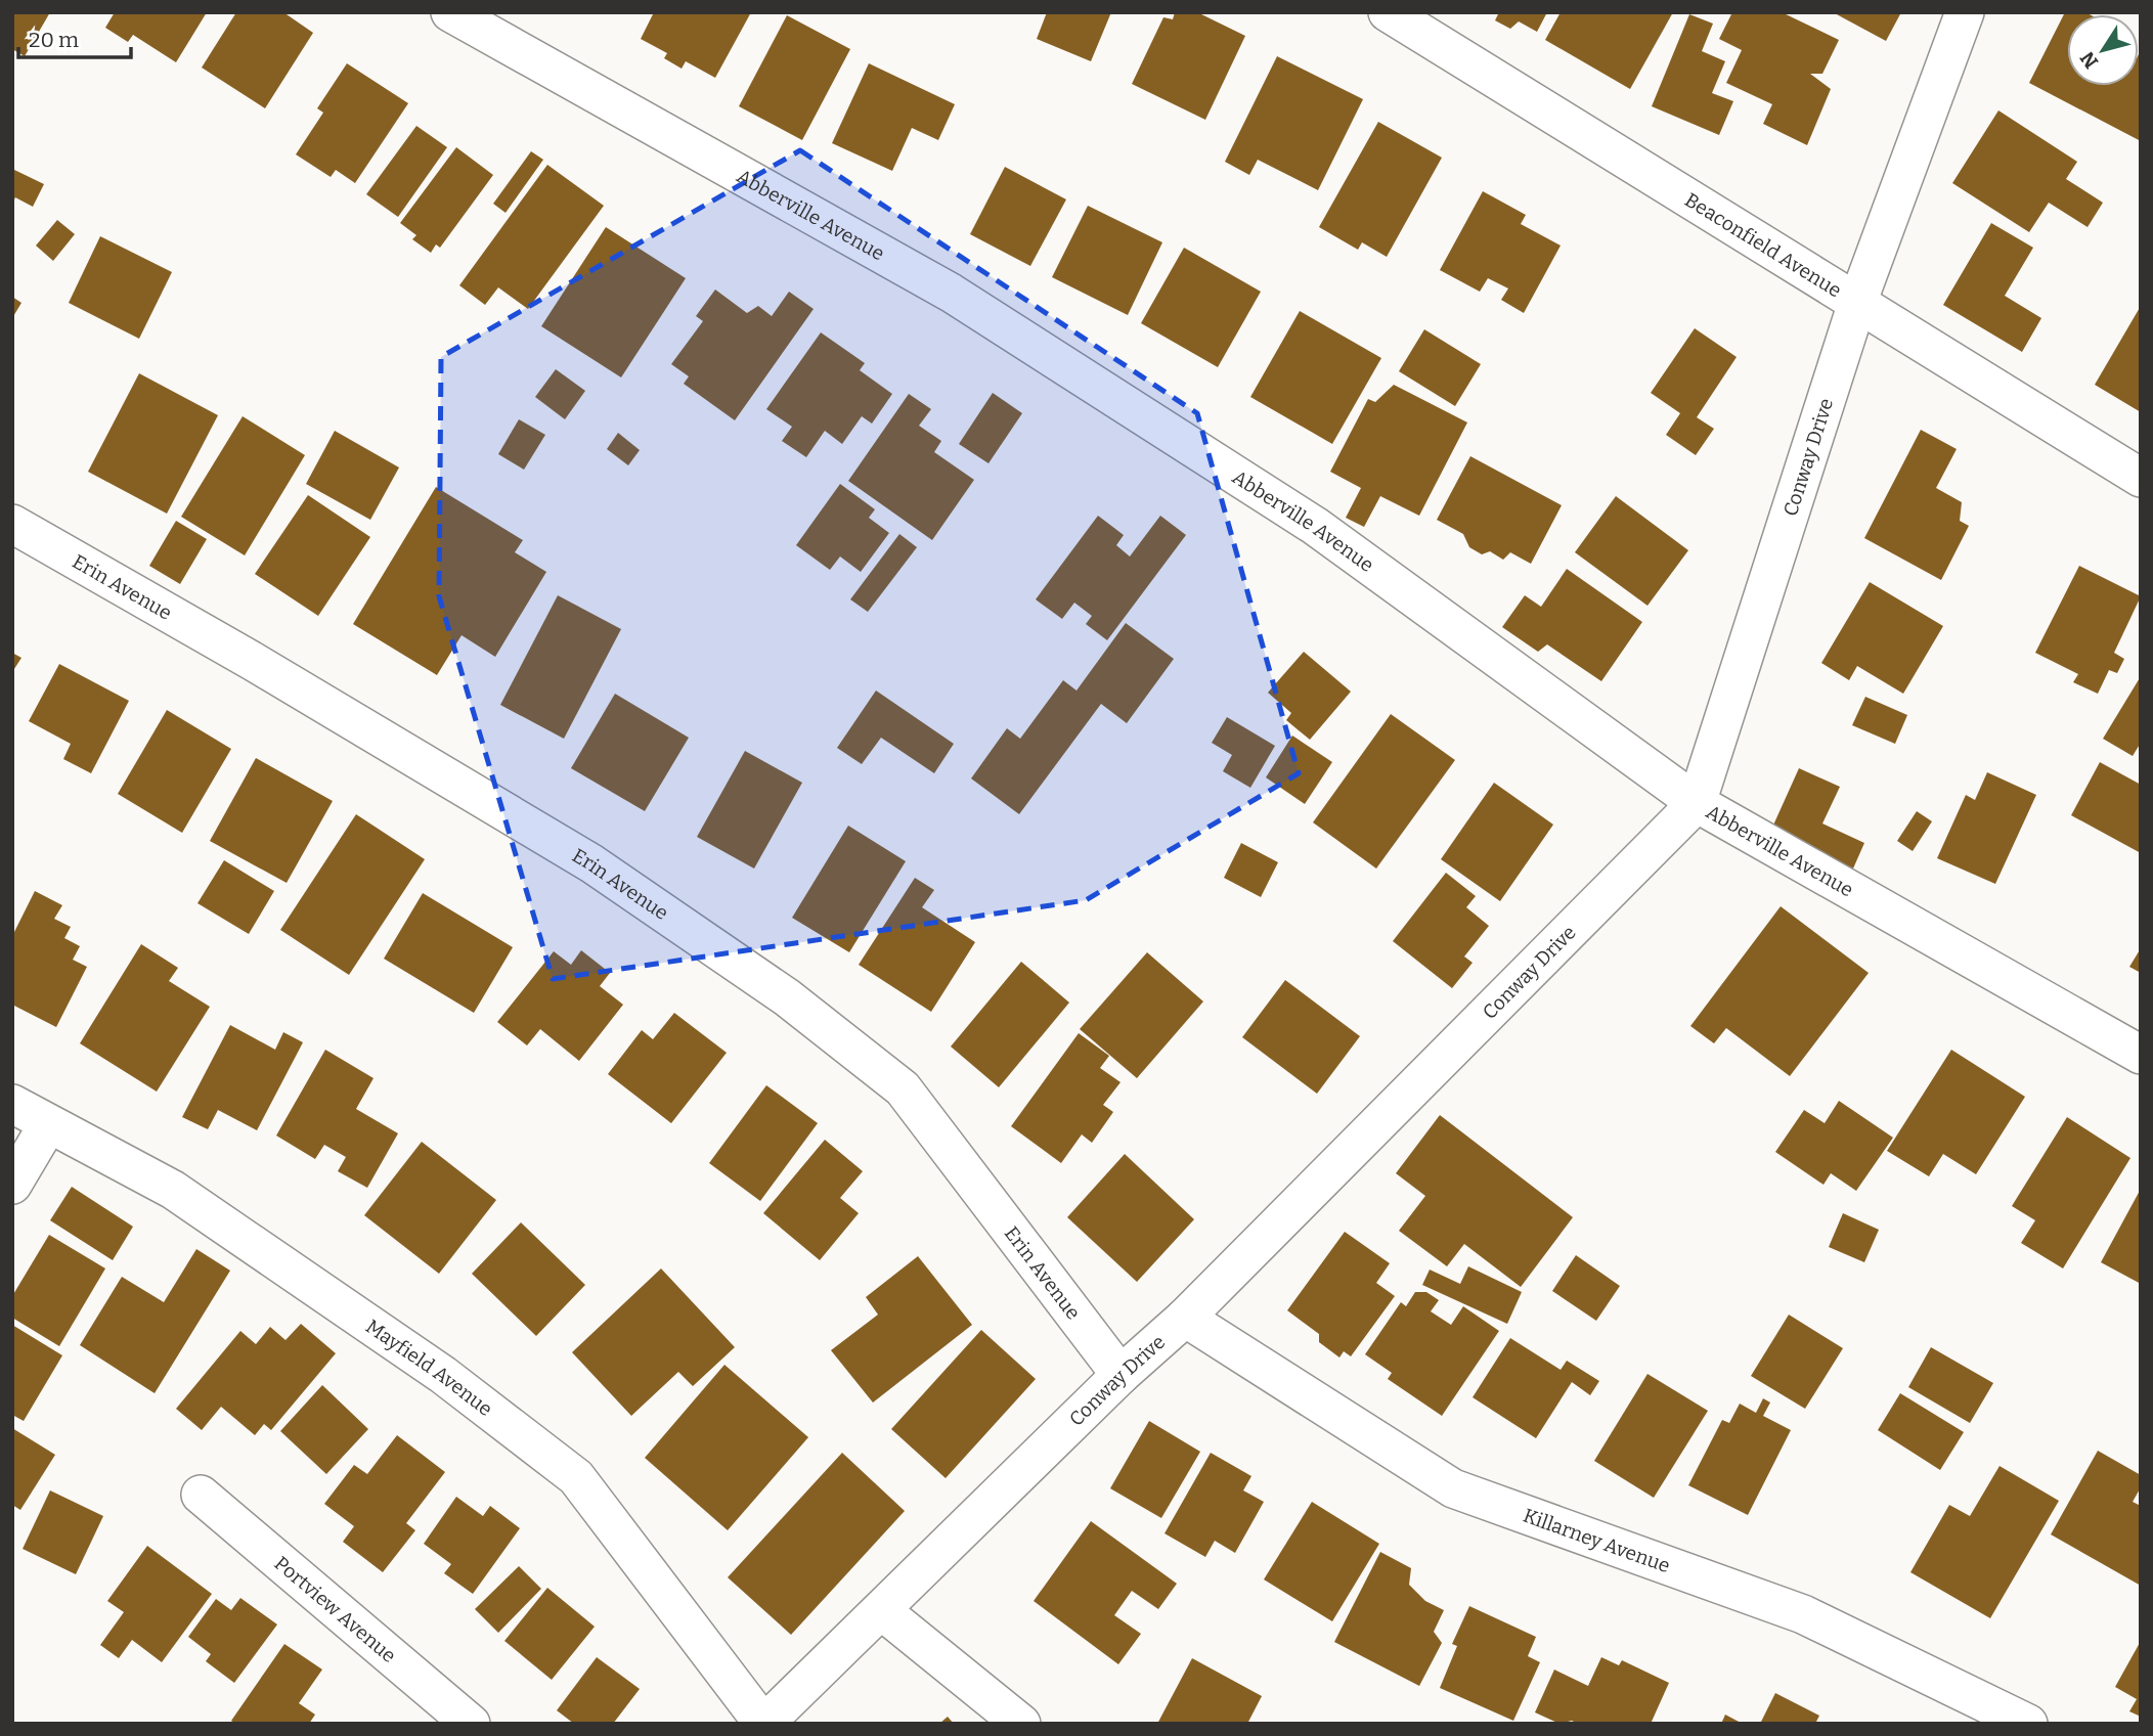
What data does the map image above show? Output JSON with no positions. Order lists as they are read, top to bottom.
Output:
{
  "streets": {
    "street": [
      "Abberville Avenue",
      "Beaconfield Avenue",
      "Conway Drive",
      "Erin Avenue",
      "Mayfield Avenue",
      "Killarney Avenue",
      "Portview Avenue"
    ]
  },
  "crossings": [
    ["Abberville Avenue", "Conway Drive"],
    ["Beaconfield Avenue", "Conway Drive"],
    ["Conway Drive", "Erin Avenue"],
    ["Conway Drive", "Mayfield Avenue"],
    ["Conway Drive", "Killarney Avenue"]
  ],
  "scale_bar": "20 m",
  "north": "bottom left"
}
